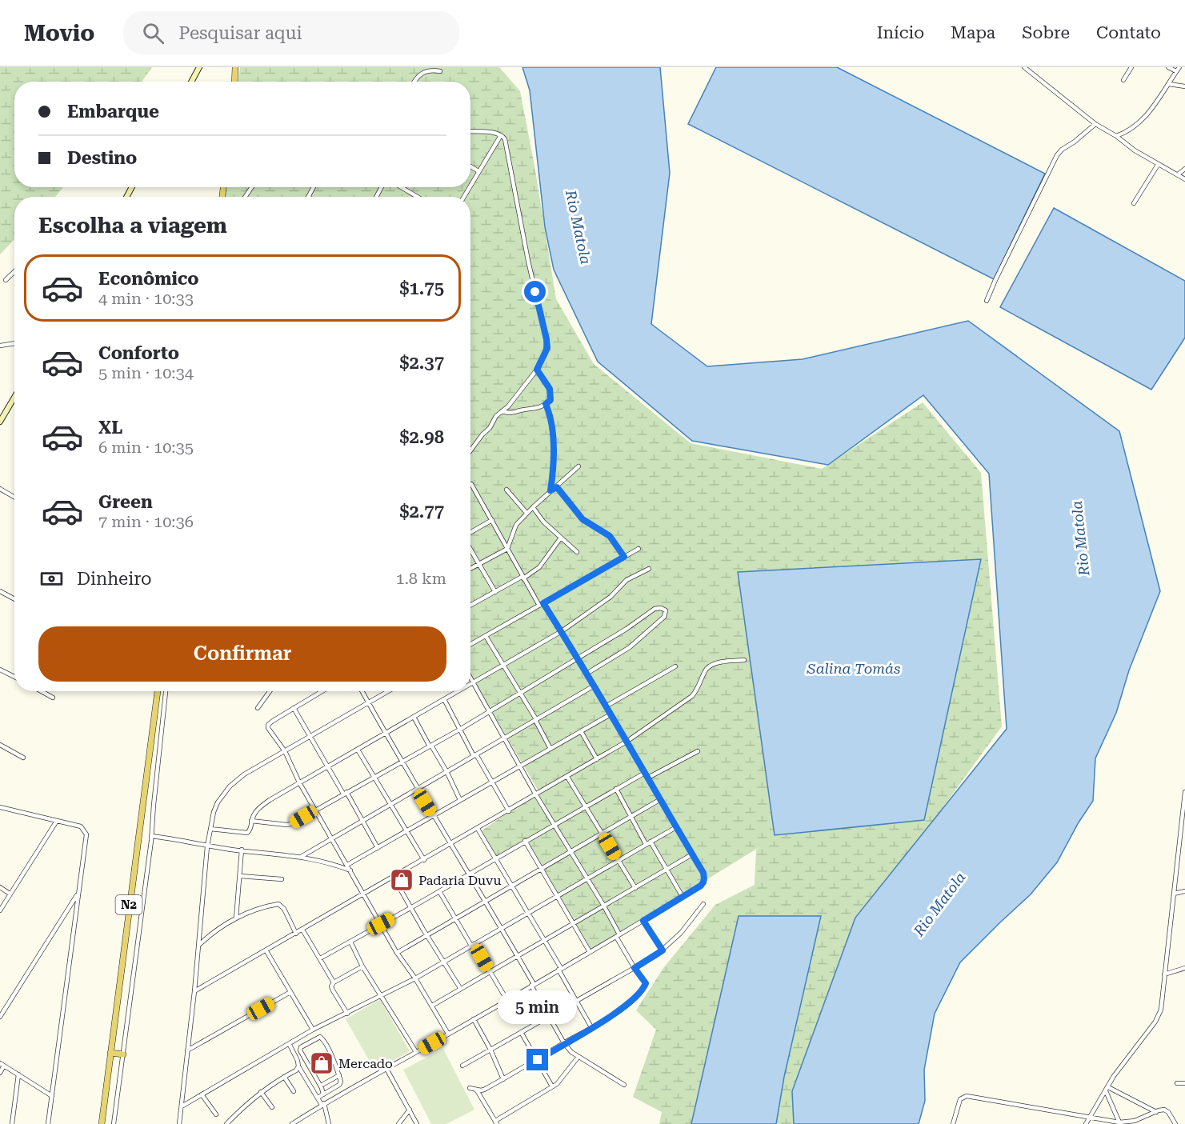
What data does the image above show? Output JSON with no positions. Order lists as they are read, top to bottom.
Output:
{
  "streets": {
    "main road": ["N2"]
  },
  "water": ["Rio Matola", "Salina Tomás"],
  "places": {
    "shop": ["Padaria Duvu", "Mercado"]
  },
  "page": {
    "header": "Movio",
    "search": "Pesquisar aqui",
    "nav": [
      "Início",
      "Mapa",
      "Sobre",
      "Contato"
    ],
    "banner": ["Embarque", "Destino"],
    "heading": "Escolha a viagem",
    "list": [
      {
        "name": "Econômico",
        "note": "4 min · 10:33",
        "value": "$1.75"
      },
      {
        "name": "Conforto",
        "note": "5 min · 10:34",
        "value": "$2.37"
      },
      {
        "name": "XL",
        "note": "6 min · 10:35",
        "value": "$2.98"
      },
      {
        "name": "Green",
        "note": "7 min · 10:36",
        "value": "$2.77"
      }
    ],
    "pay": ["Dinheiro", "1.8 km"],
    "buttons": "Confirmar",
    "bubble": "5 min"
  }
}
